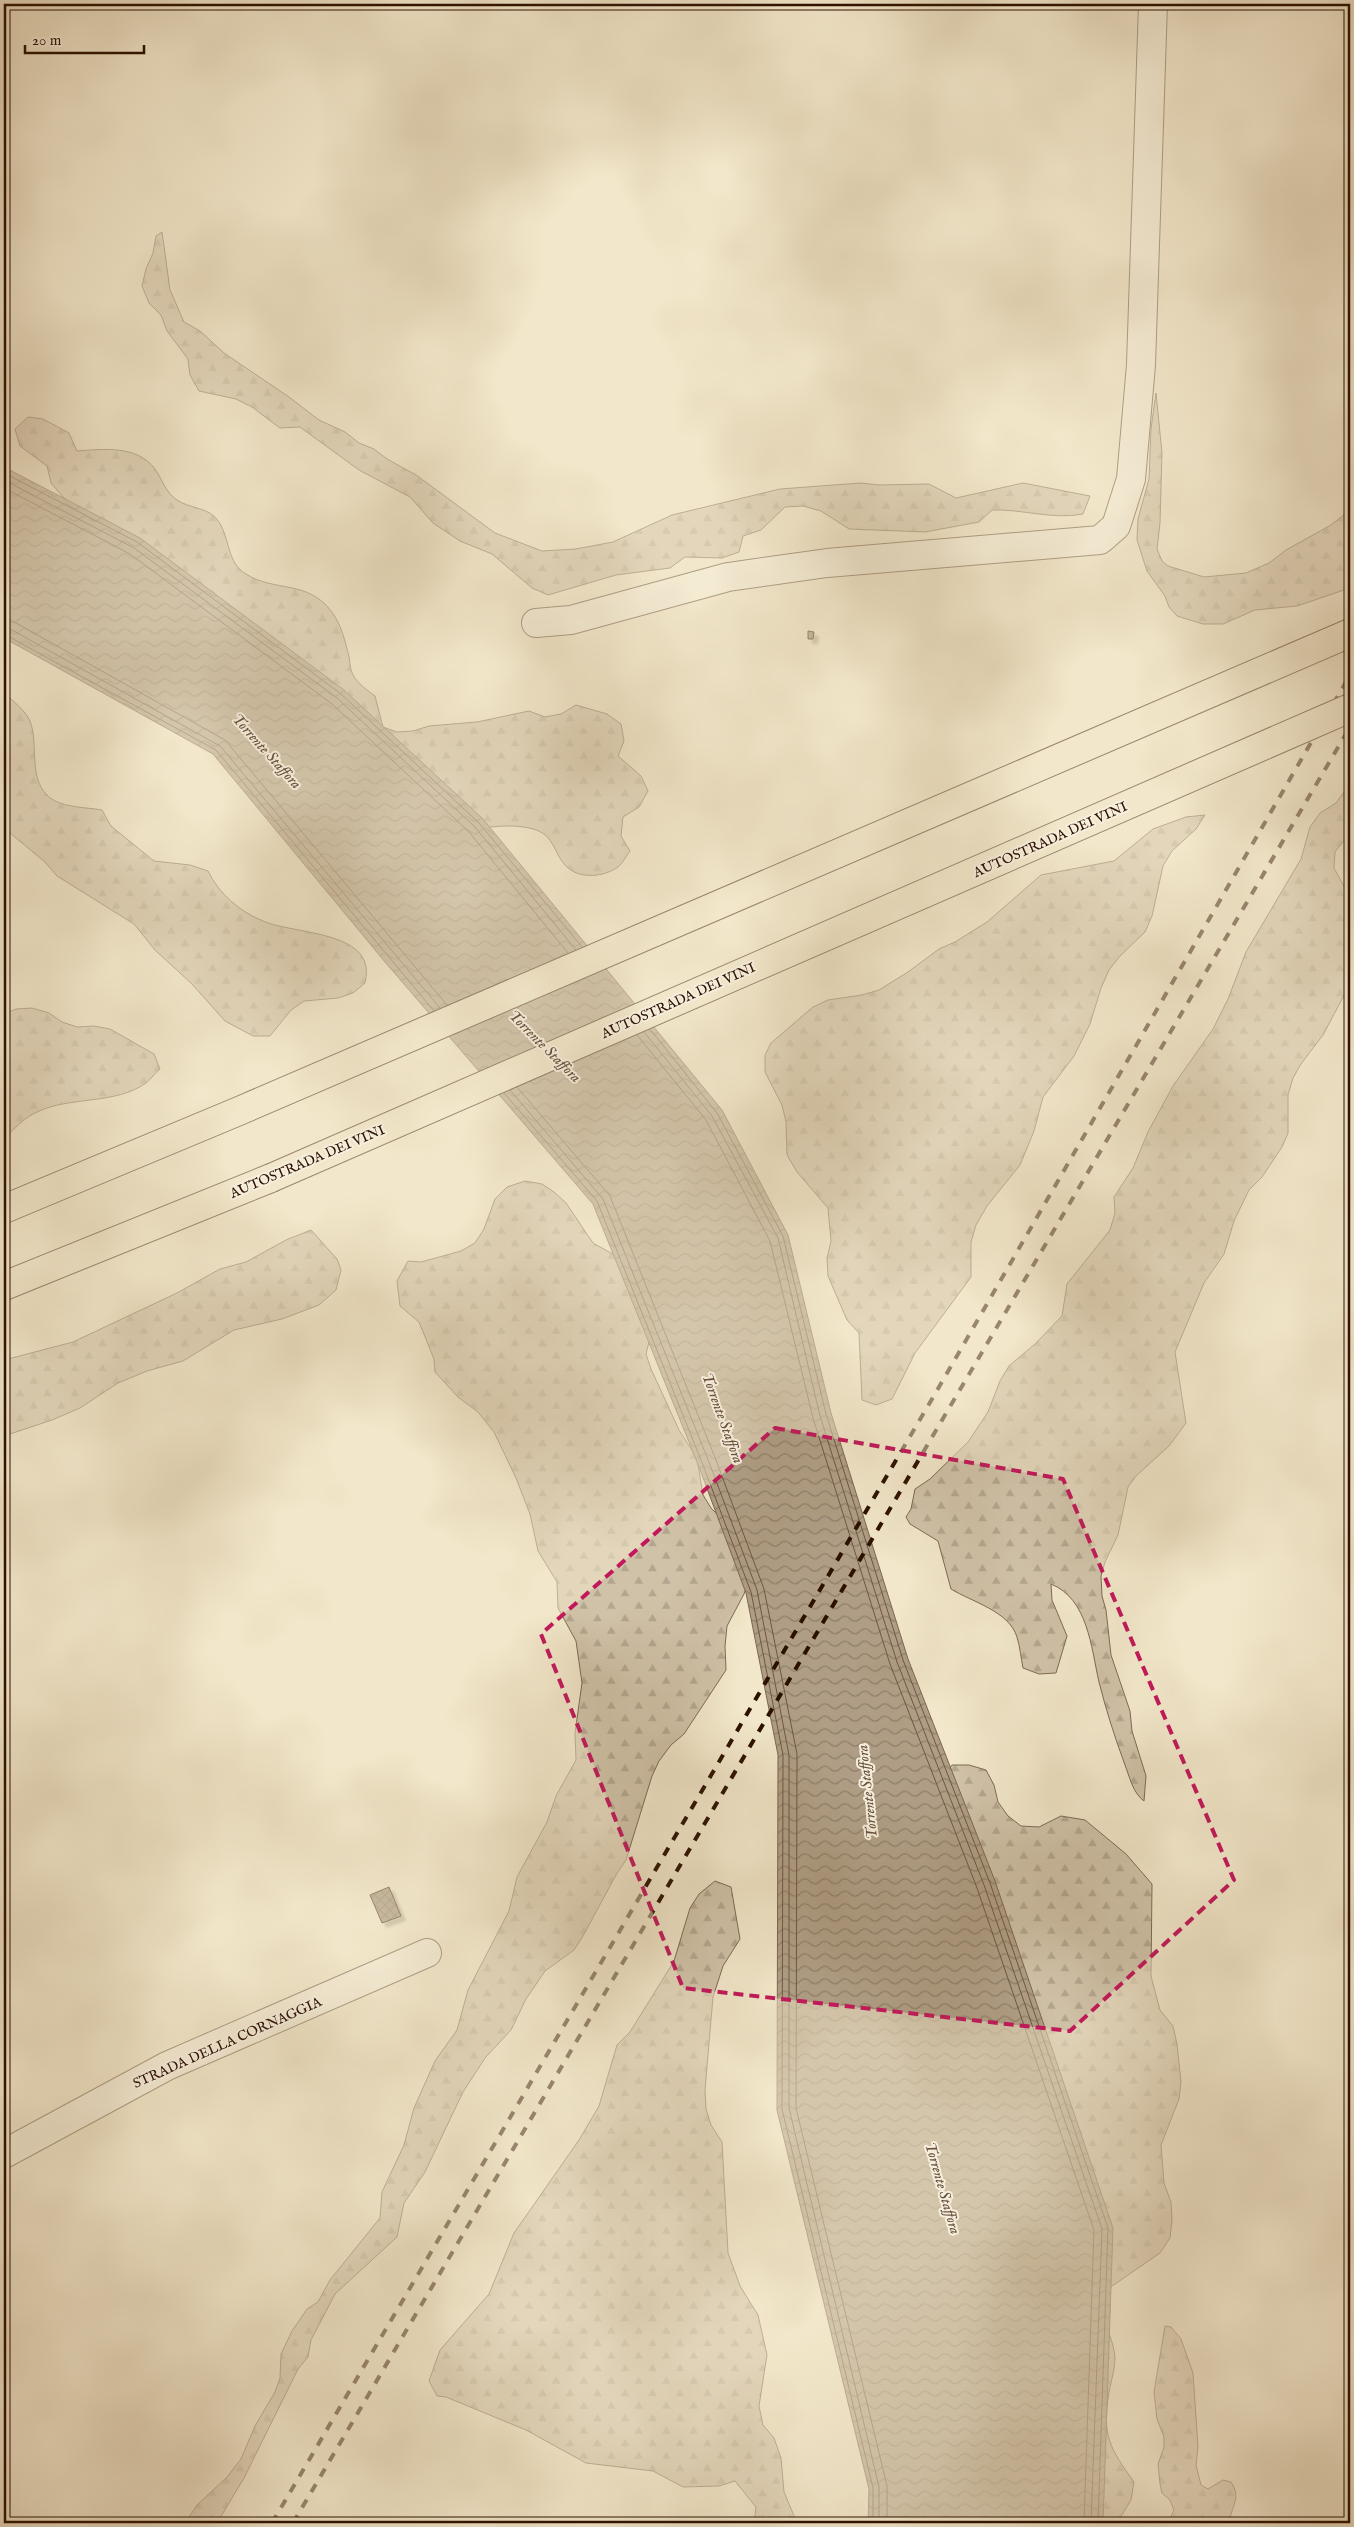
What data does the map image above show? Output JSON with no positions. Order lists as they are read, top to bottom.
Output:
{
  "streets": {
    "highway": ["AUTOSTRADA DEI VINI"],
    "street": ["STRADA DELLA CORNAGGIA"]
  },
  "water": ["Torrente Staffora"],
  "scale_bar": "20 m"
}
